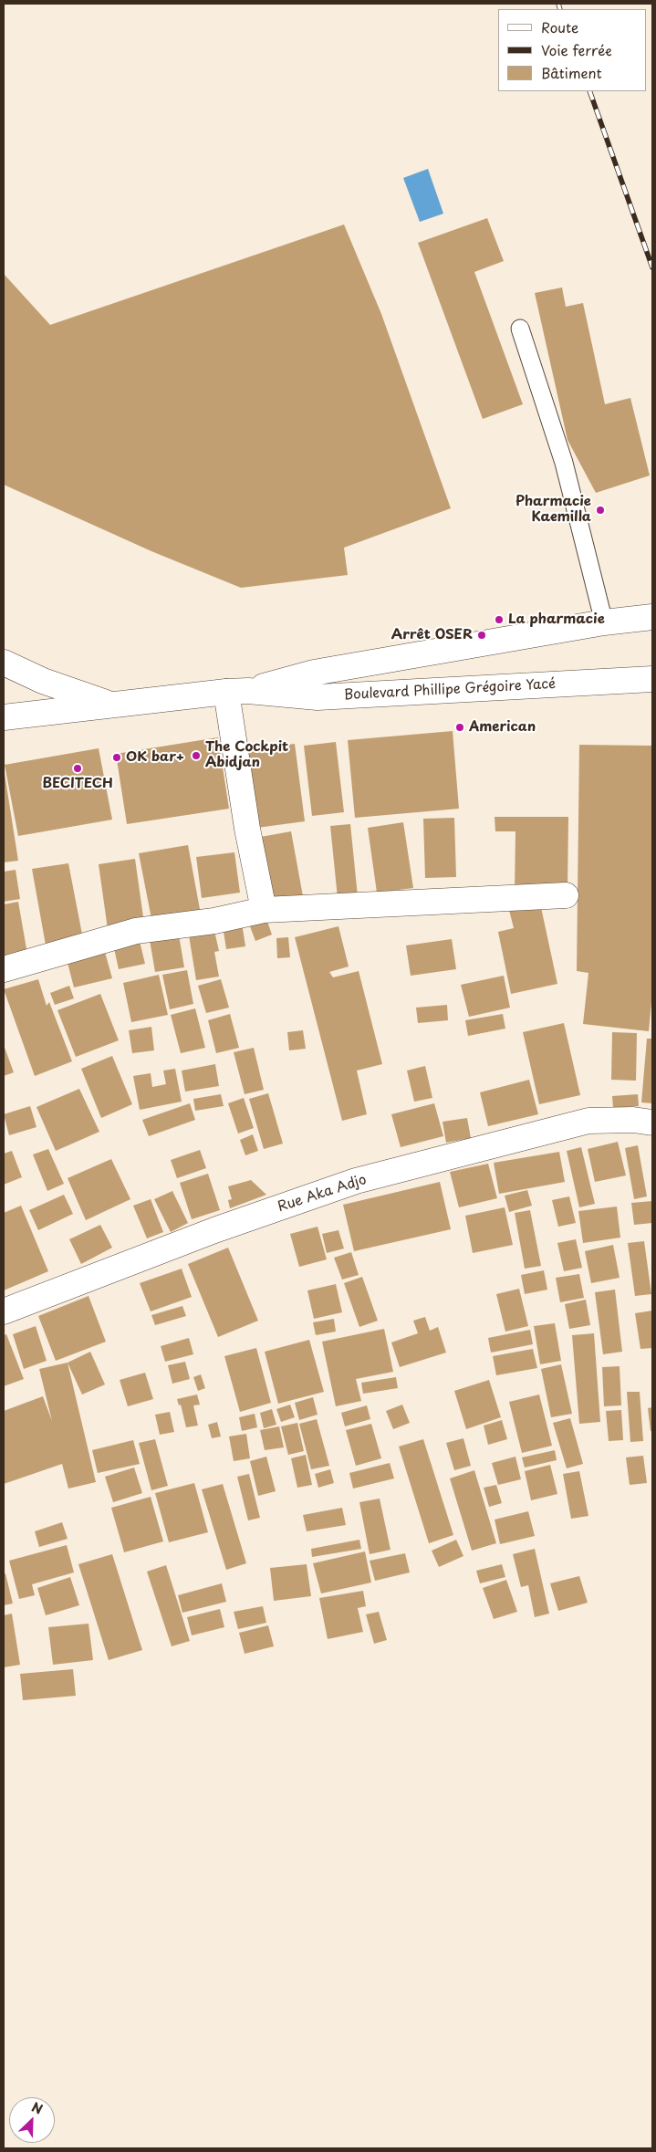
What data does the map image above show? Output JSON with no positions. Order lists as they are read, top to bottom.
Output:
{
  "streets": {
    "street": ["Boulevard Phillipe Grégoire Yacé", "Rue Aka Adjo"]
  },
  "places": [
    "Pharmacie Kaemilla",
    "La pharmacie",
    "Arrêt OSER",
    "American",
    "The Cockpit Abidjan",
    "OK bar+",
    "BECITECH"
  ],
  "legend": ["Route", "Voie ferrée", "Bâtiment"],
  "north": "top right"
}
